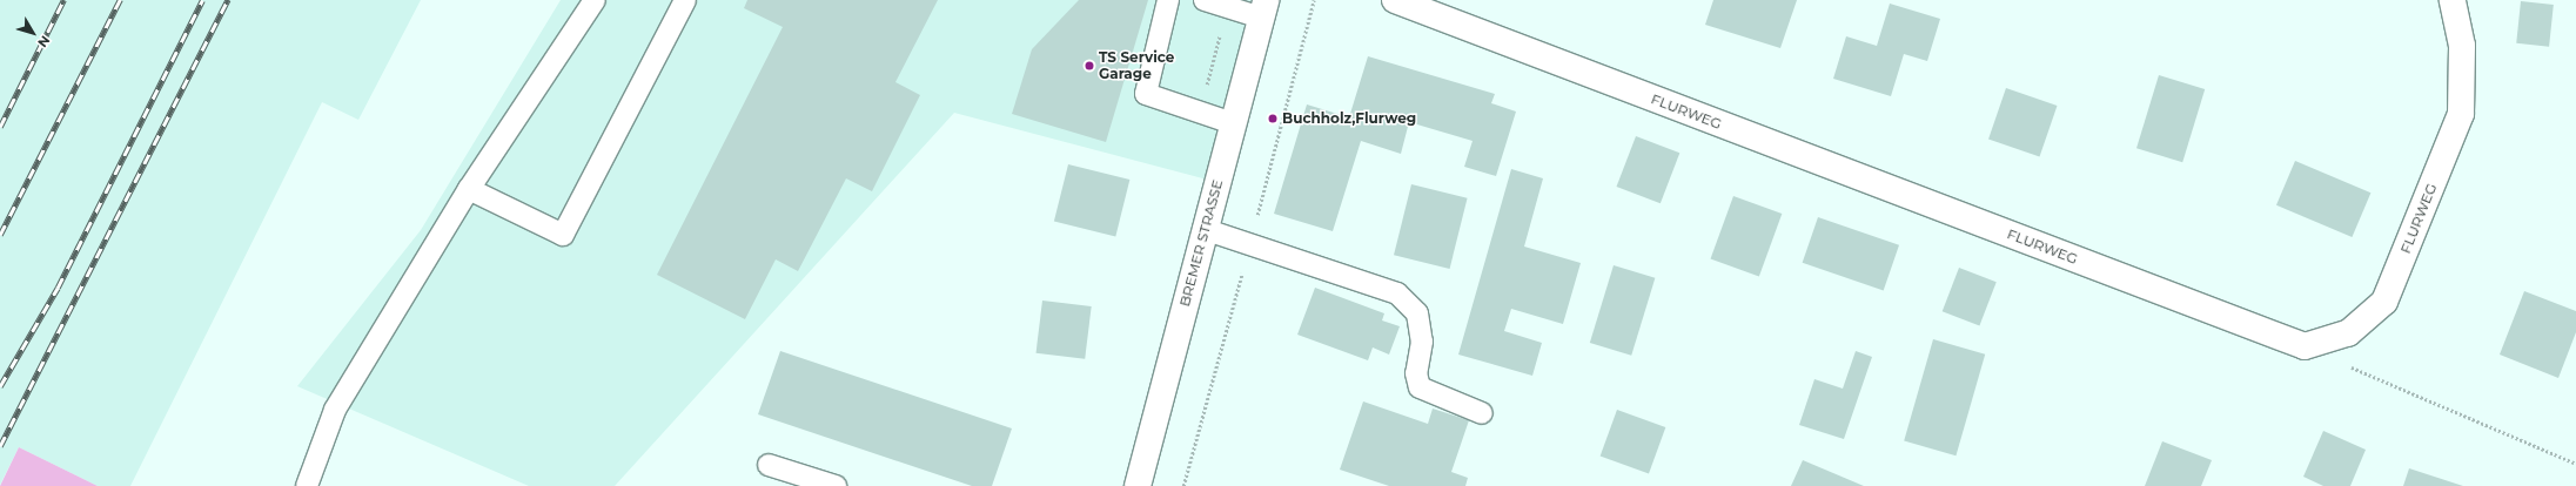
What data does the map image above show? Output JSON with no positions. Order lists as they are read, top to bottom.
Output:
{
  "streets": {
    "street": ["FLURWEG", "BREMER STRASSE"]
  },
  "places": ["TS Service Garage", "Buchholz,Flurweg"],
  "north": "bottom right"
}
